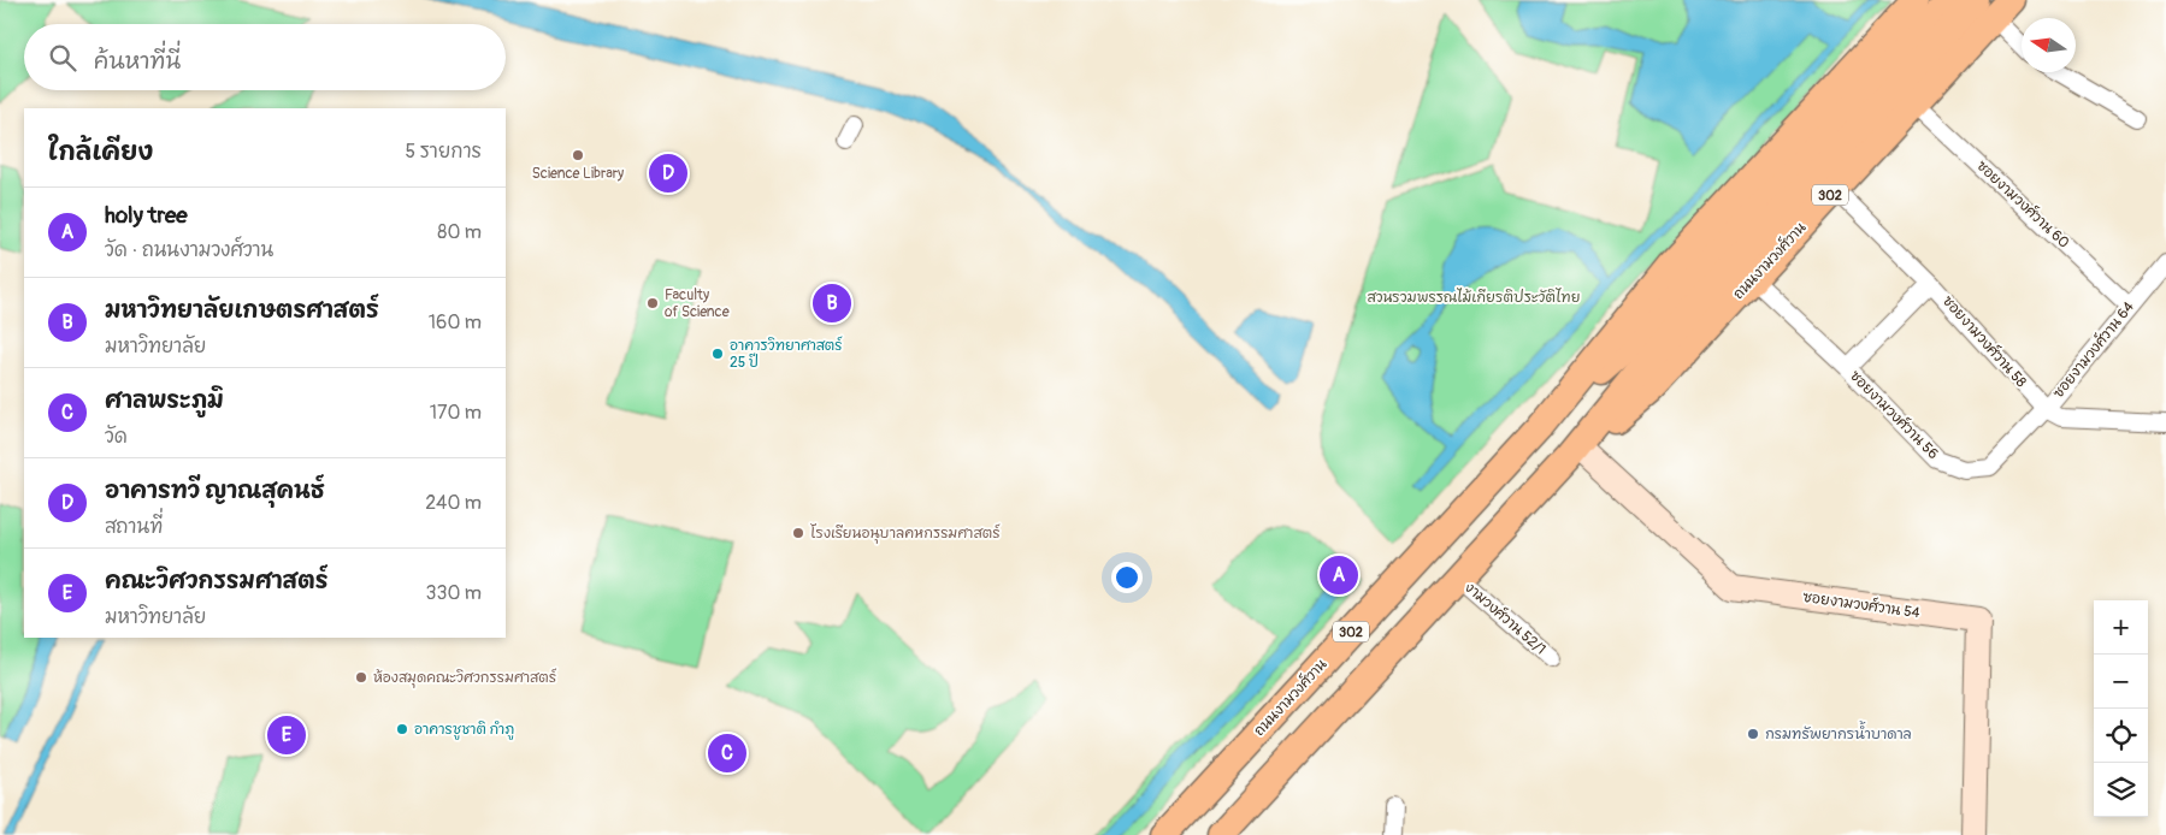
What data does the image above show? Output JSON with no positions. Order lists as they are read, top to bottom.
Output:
{
  "streets": {
    "main road": ["302", "ถนนงามวงศ์วาน"],
    "street": [
      "ซอยงามวงศ์วาน 60",
      "ซอยงามวงศ์วาน 58",
      "ซอยงามวงศ์วาน 64",
      "ซอยงามวงศ์วาน 56",
      "ซอยงามวงศ์วาน 54",
      "งามวงศ์วาน 52/1"
    ]
  },
  "crossings": [
    ["ซอยงามวงศ์วาน 60", "ถนนงามวงศ์วาน"],
    ["ซอยงามวงศ์วาน 60", "ซอยงามวงศ์วาน 64"],
    ["ถนนงามวงศ์วาน", "ซอยงามวงศ์วาน 58"],
    ["ถนนงามวงศ์วาน", "ซอยงามวงศ์วาน 56"],
    ["ถนนงามวงศ์วาน", "ซอยงามวงศ์วาน 54"],
    ["ถนนงามวงศ์วาน", "งามวงศ์วาน 52/1"],
    ["ซอยงามวงศ์วาน 58", "ซอยงามวงศ์วาน 64"],
    ["ซอยงามวงศ์วาน 58", "ซอยงามวงศ์วาน 56"],
    ["ซอยงามวงศ์วาน 64", "ซอยงามวงศ์วาน 56"]
  ],
  "parks": ["สวนรวมพรรณไม้เกียรติประวัติไทย"],
  "places": [
    "Science Library",
    "Faculty of Science",
    "อาคารวิทยาศาสตร์ 25 ปี",
    "โรงเรียนอนุบาลคหกรรมศาสตร์",
    "ห้องสมุดคณะวิศวกรรมศาสตร์",
    "อาคารชูชาติ กำภู",
    "กรมทรัพยากรน้ำบาดาล"
  ],
  "north": "left",
  "page": {
    "search": "ค้นหาที่นี่",
    "heading": ["ใกล้เคียง", "5 รายการ"],
    "pins": [
      "D",
      "B",
      "A",
      "E",
      "C"
    ],
    "list": [
      {
        "mark": "A",
        "name": "holy tree",
        "note": "วัด · ถนนงามวงศ์วาน",
        "value": "80 m"
      },
      {
        "mark": "B",
        "name": "มหาวิทยาลัยเกษตรศาสตร์",
        "note": "มหาวิทยาลัย",
        "value": "160 m"
      },
      {
        "mark": "C",
        "name": "ศาลพระภูมิ",
        "note": "วัด",
        "value": "170 m"
      },
      {
        "mark": "D",
        "name": "อาคารทวี ญาณสุคนธ์",
        "note": "สถานที่",
        "value": "240 m"
      },
      {
        "mark": "E",
        "name": "คณะวิศวกรรมศาสตร์",
        "note": "มหาวิทยาลัย",
        "value": "330 m"
      }
    ],
    "map_buttons": ["+", "−"]
  }
}
